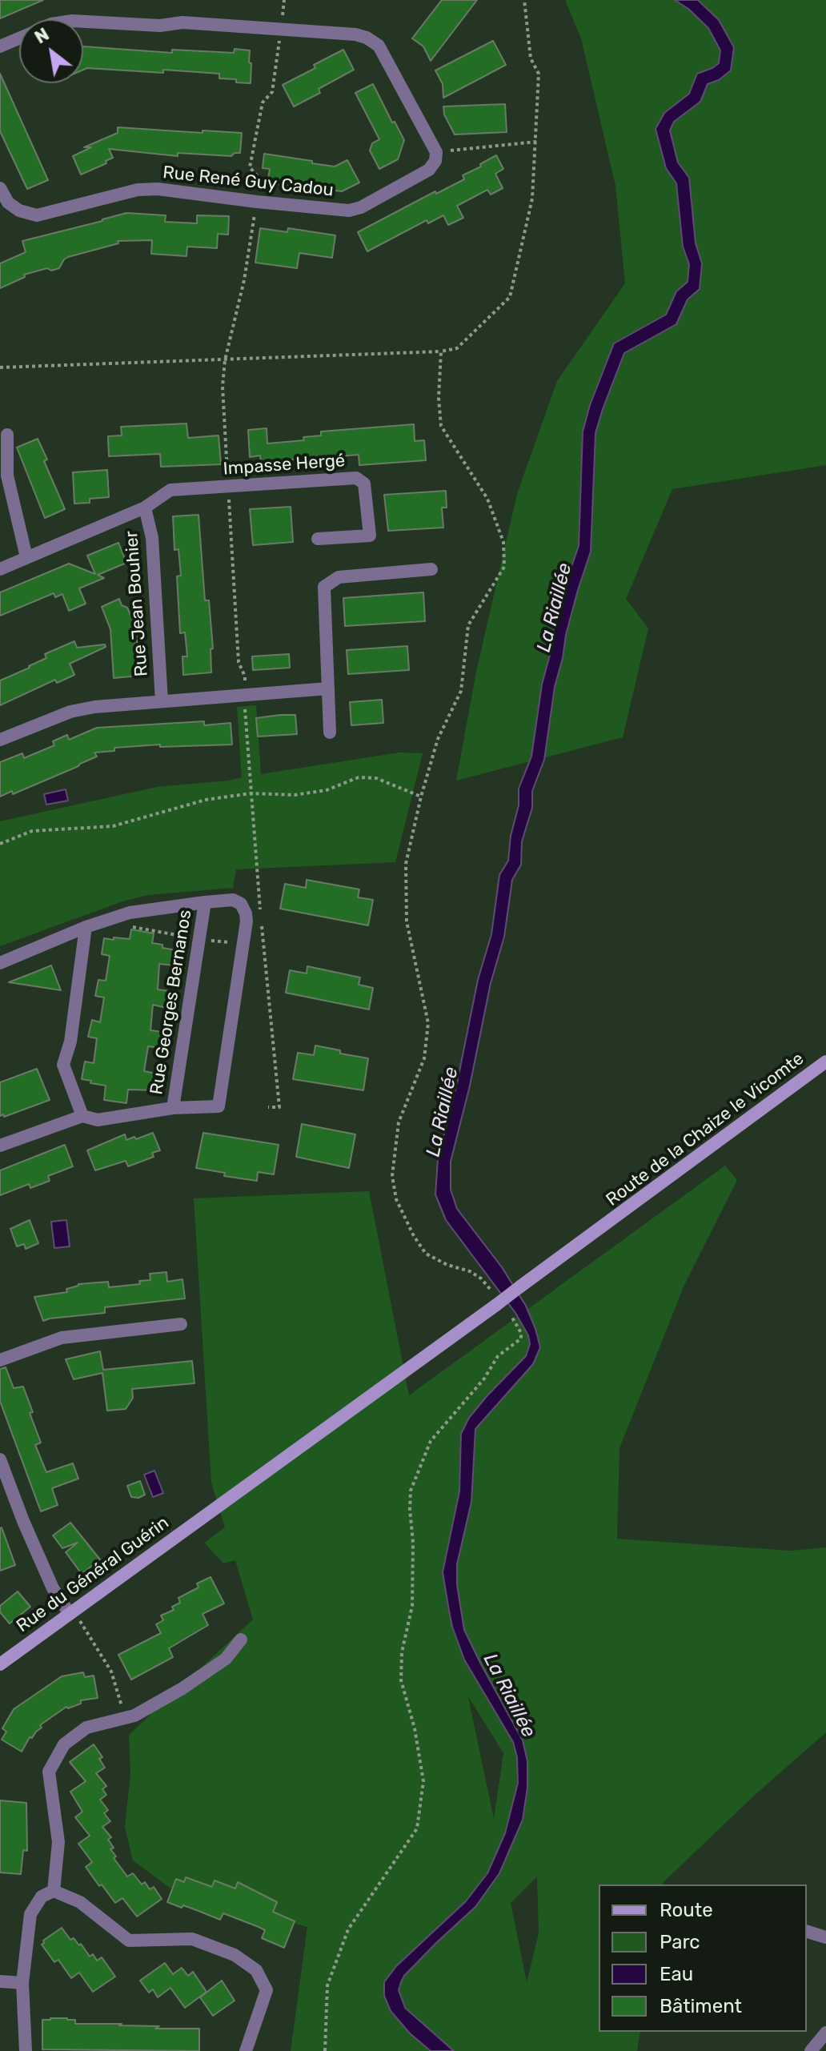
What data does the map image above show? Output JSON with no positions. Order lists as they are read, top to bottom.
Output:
{
  "streets": {
    "main road": ["Route de la Chaize le Vicomte", "Rue du Général Guérin"],
    "street": [
      "Rue René Guy Cadou",
      "Impasse Hergé",
      "Rue Jean Bouhier",
      "Rue Georges Bernanos"
    ]
  },
  "crossings": [
    ["Impasse Hergé", "Rue Jean Bouhier"],
    ["Route de la Chaize le Vicomte", "Rue du Général Guérin"]
  ],
  "water": ["La Riaillée"],
  "legend": [
    "Route",
    "Parc",
    "Eau",
    "Bâtiment"
  ],
  "north": "top left"
}
